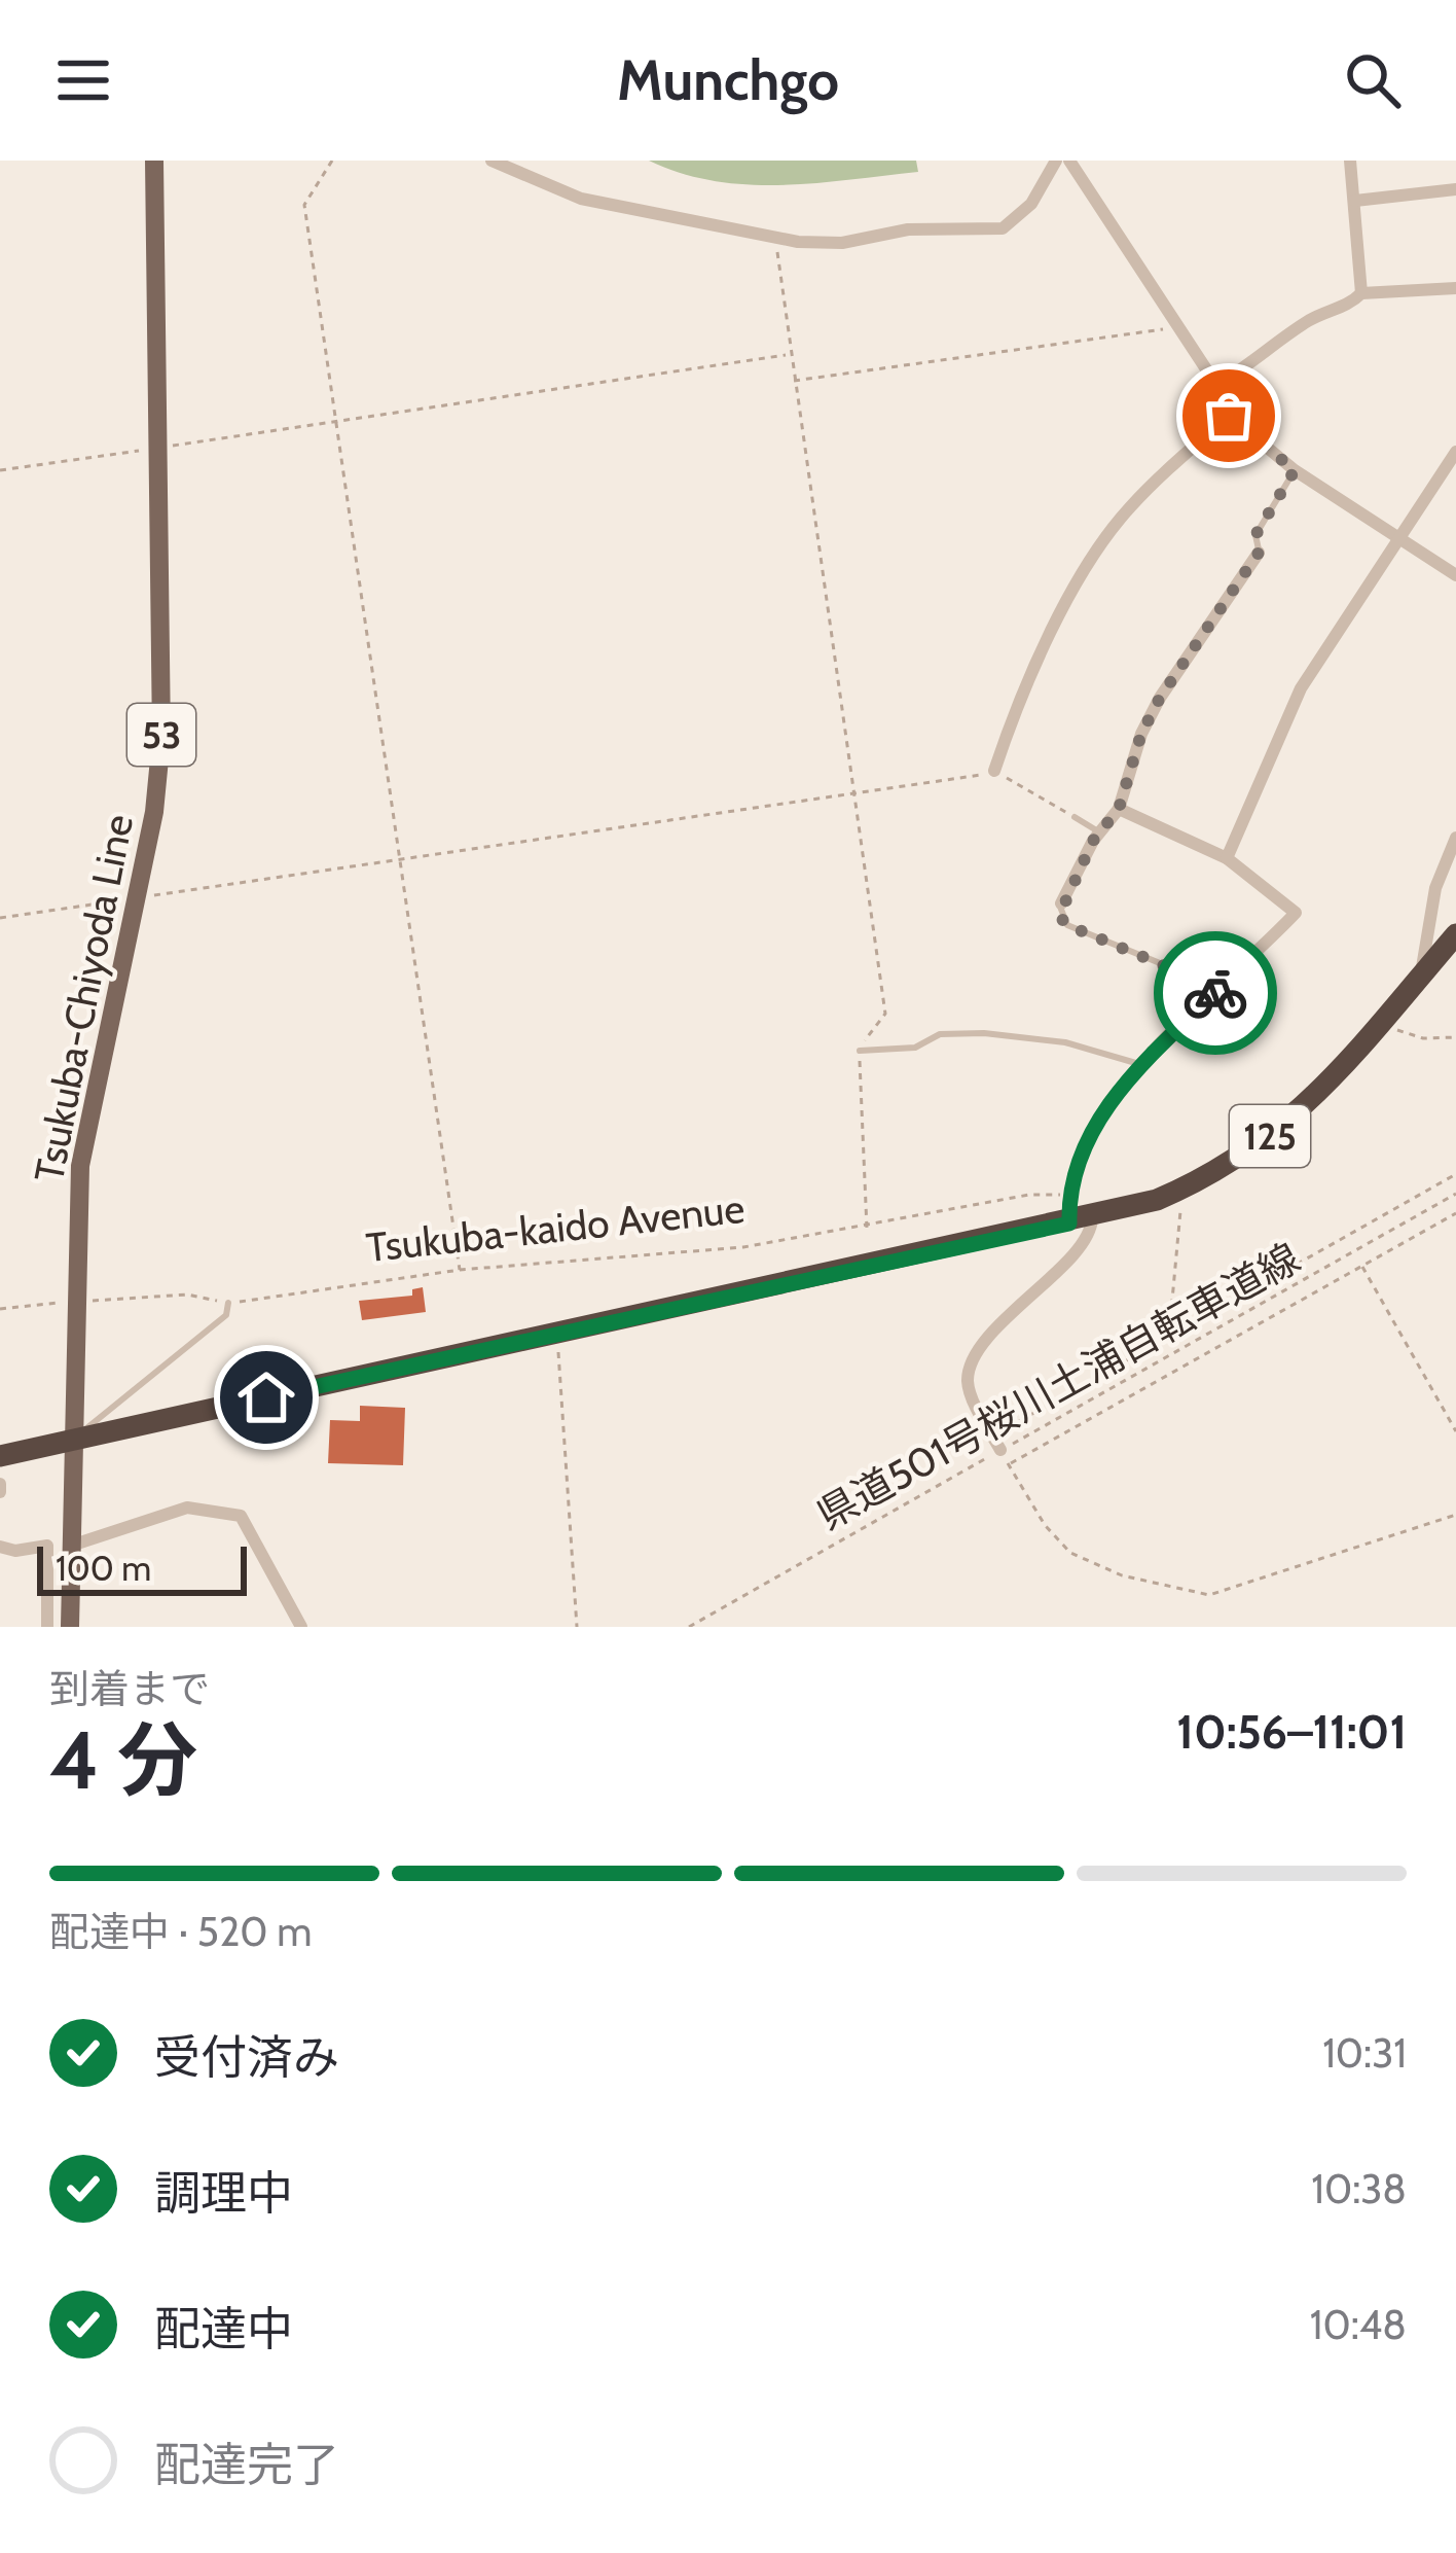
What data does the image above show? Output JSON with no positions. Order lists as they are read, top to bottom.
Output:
{
  "streets": {
    "highway": ["125", "Tsukuba-kaido Avenue"],
    "main road": ["53", "Tsukuba-Chiyoda Line"],
    "path": ["県道501号桜川土浦自転車道線"]
  },
  "crossings": [
    ["Tsukuba-Chiyoda Line", "Tsukuba-kaido Avenue"]
  ],
  "scale_bar": "100 m",
  "page": {
    "header": "Munchgo",
    "scale": "100 m",
    "heading": ["4 分", "到着まで", "10:56–11:01"],
    "bar": "配達中 · 520 m",
    "list": [
      ["受付済み", "10:31"],
      ["調理中", "10:38"],
      ["配達中", "10:48"],
      "配達完了"
    ]
  }
}
